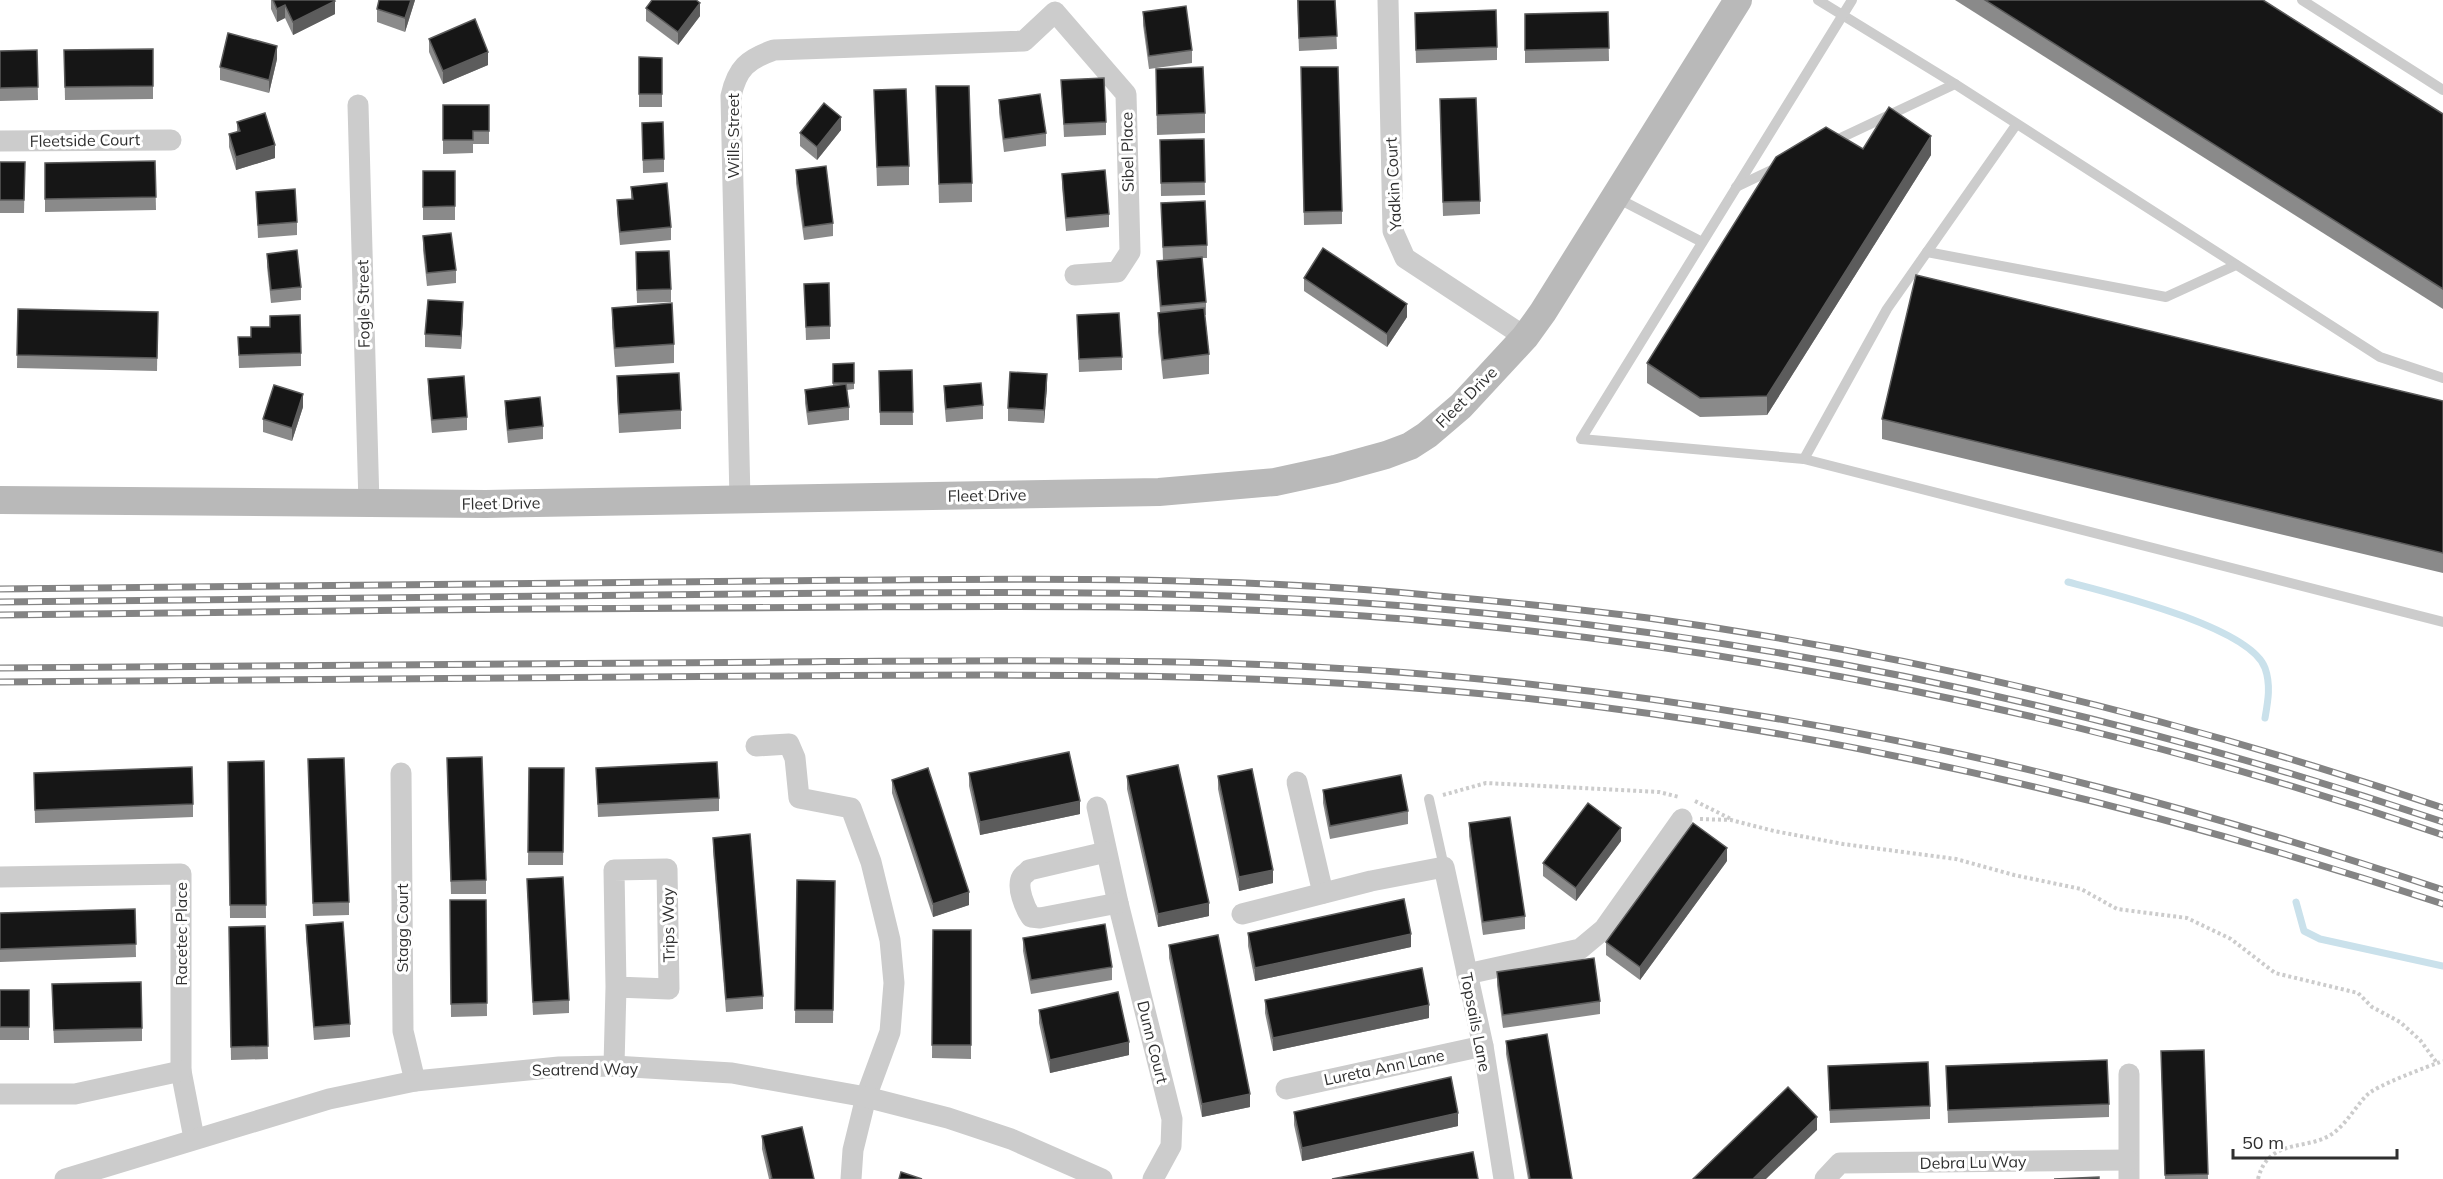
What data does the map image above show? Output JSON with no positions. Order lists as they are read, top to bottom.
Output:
{
  "streets": {
    "street": [
      "Wills Street",
      "Fleetside Court",
      "Sibel Place",
      "Yadkin Court",
      "Fogle Street",
      "Fleet Drive",
      "Trips Way",
      "Stagg Court",
      "Racetec Place",
      "Topsails Lane",
      "Dunn Court",
      "Lureta Ann Lane",
      "Seatrend Way",
      "Debra Lu Way"
    ]
  },
  "crossings": [
    ["Wills Street", "Sibel Place"],
    ["Wills Street", "Fleet Drive"],
    ["Yadkin Court", "Fleet Drive"],
    ["Fogle Street", "Fleet Drive"],
    ["Trips Way", "Seatrend Way"],
    ["Stagg Court", "Seatrend Way"],
    ["Racetec Place", "Seatrend Way"],
    ["Topsails Lane", "Lureta Ann Lane"]
  ],
  "scale_bar": "50 m"
}
